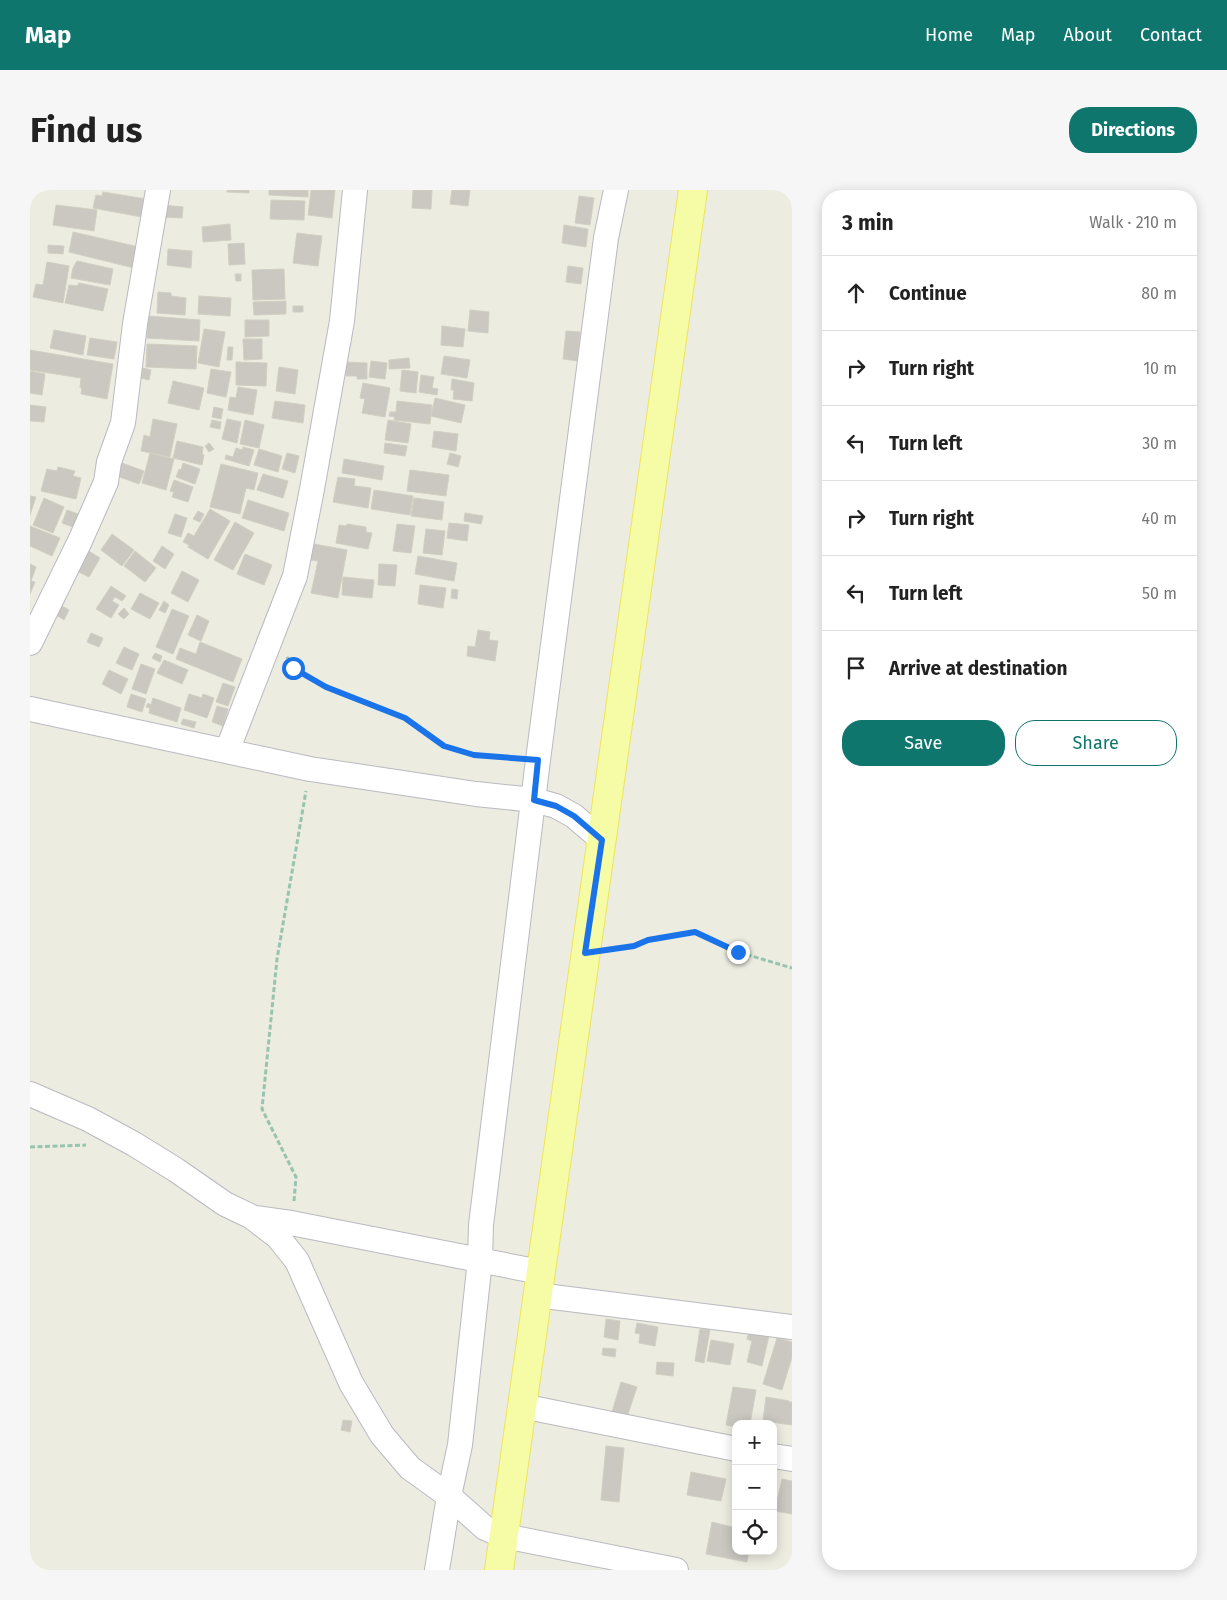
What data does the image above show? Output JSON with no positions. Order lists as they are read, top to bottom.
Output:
{
  "page": {
    "header": "Map",
    "nav": [
      "Home",
      "Map",
      "About",
      "Contact"
    ],
    "buttons": [
      "Directions",
      ["Save", "Share"]
    ],
    "title": "Find us",
    "heading": ["3 min", "Walk · 210 m"],
    "list": [
      ["Continue", "80 m"],
      ["Turn right", "10 m"],
      ["Turn left", "30 m"],
      ["Turn right", "40 m"],
      ["Turn left", "50 m"],
      "Arrive at destination"
    ],
    "map_buttons": ["+", "−"]
  }
}
